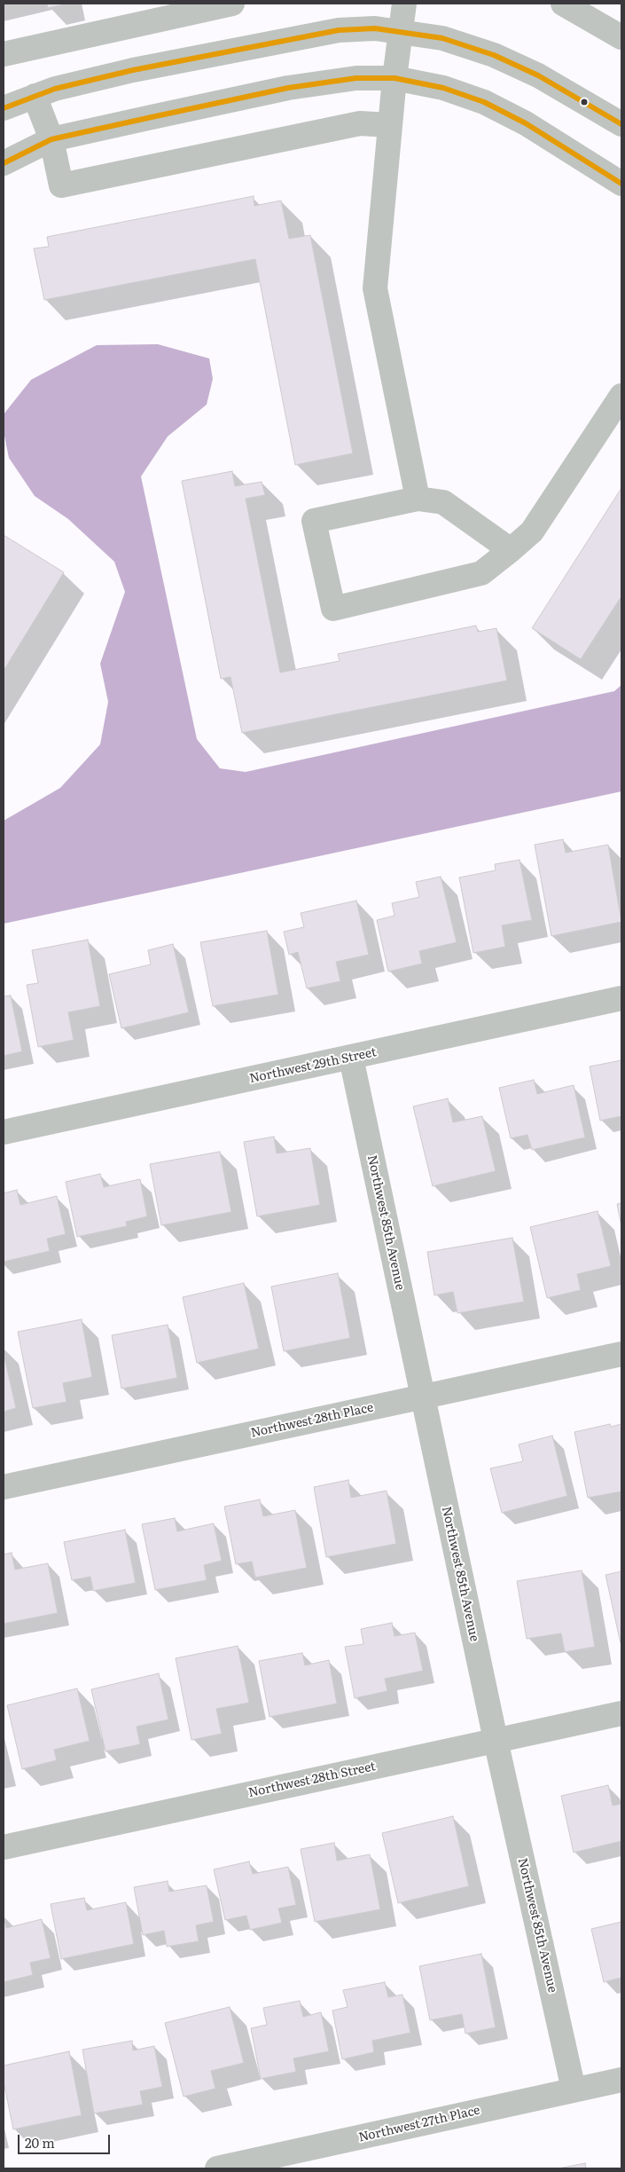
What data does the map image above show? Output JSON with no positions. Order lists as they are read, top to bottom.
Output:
{
  "streets": {
    "street": [
      "Northwest 29th Street",
      "Northwest 85th Avenue",
      "Northwest 28th Place",
      "Northwest 28th Street",
      "Northwest 27th Place"
    ]
  },
  "crossings": [
    ["Northwest 29th Street", "Northwest 85th Avenue"],
    ["Northwest 85th Avenue", "Northwest 28th Place"],
    ["Northwest 85th Avenue", "Northwest 28th Street"],
    ["Northwest 85th Avenue", "Northwest 27th Place"]
  ],
  "scale_bar": "20 m"
}
